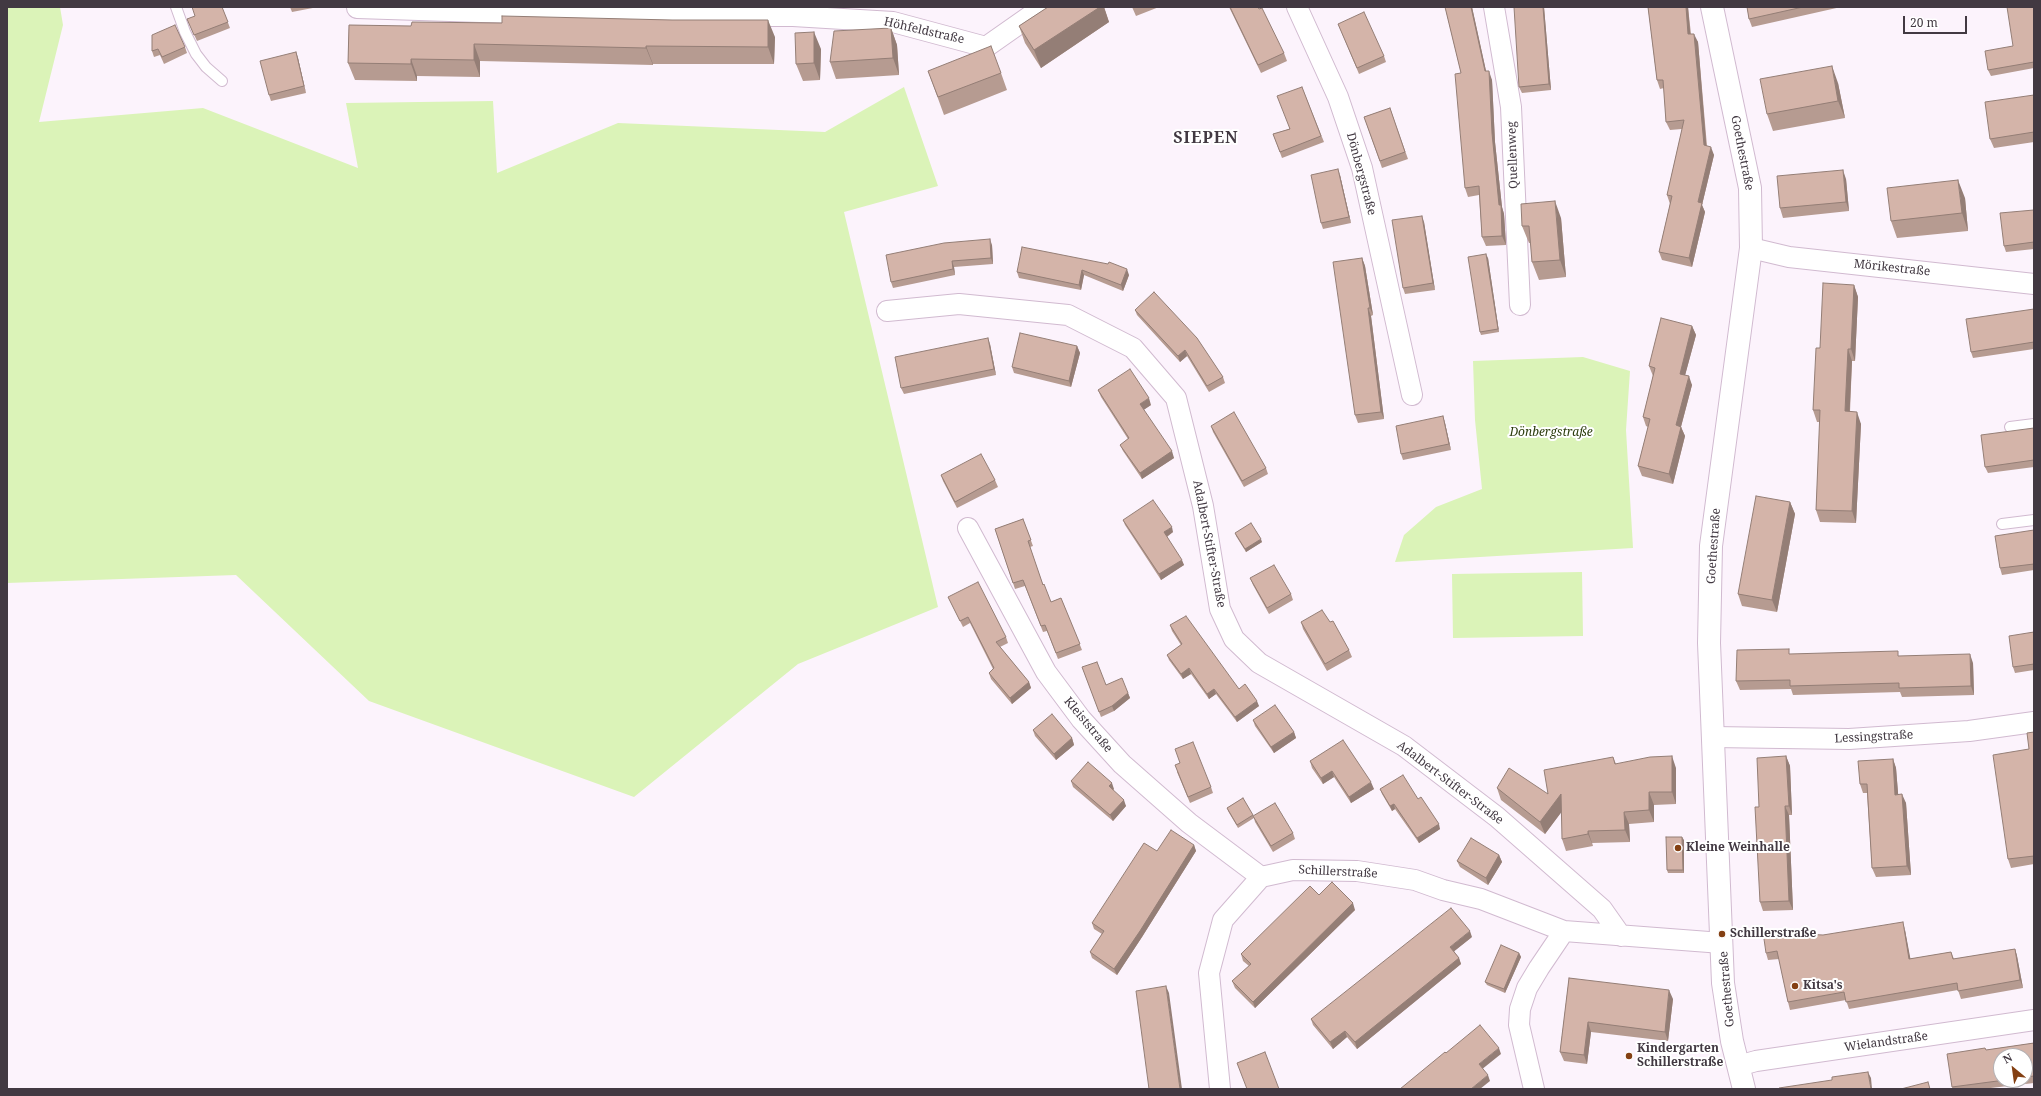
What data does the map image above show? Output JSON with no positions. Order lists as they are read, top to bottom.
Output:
{
  "streets": {
    "street": [
      "Höhfeldstraße",
      "Goethestraße",
      "Quellenweg",
      "Dönbergstraße",
      "Mörikestraße",
      "Adalbert-Stifter-Straße",
      "Kleiststraße",
      "Lessingstraße",
      "Schillerstraße",
      "Wielandstraße"
    ]
  },
  "crossings": [
    ["Goethestraße", "Mörikestraße"],
    ["Goethestraße", "Lessingstraße"],
    ["Goethestraße", "Schillerstraße"],
    ["Goethestraße", "Wielandstraße"],
    ["Adalbert-Stifter-Straße", "Schillerstraße"],
    ["Kleiststraße", "Schillerstraße"]
  ],
  "districts": ["SIEPEN"],
  "parks": ["Dönbergstraße"],
  "places": [
    "Kleine Weinhalle",
    "Schillerstraße",
    "Kitsa's",
    "Kindergarten Schillerstraße"
  ],
  "scale_bar": "20 m",
  "north": "top left"
}
